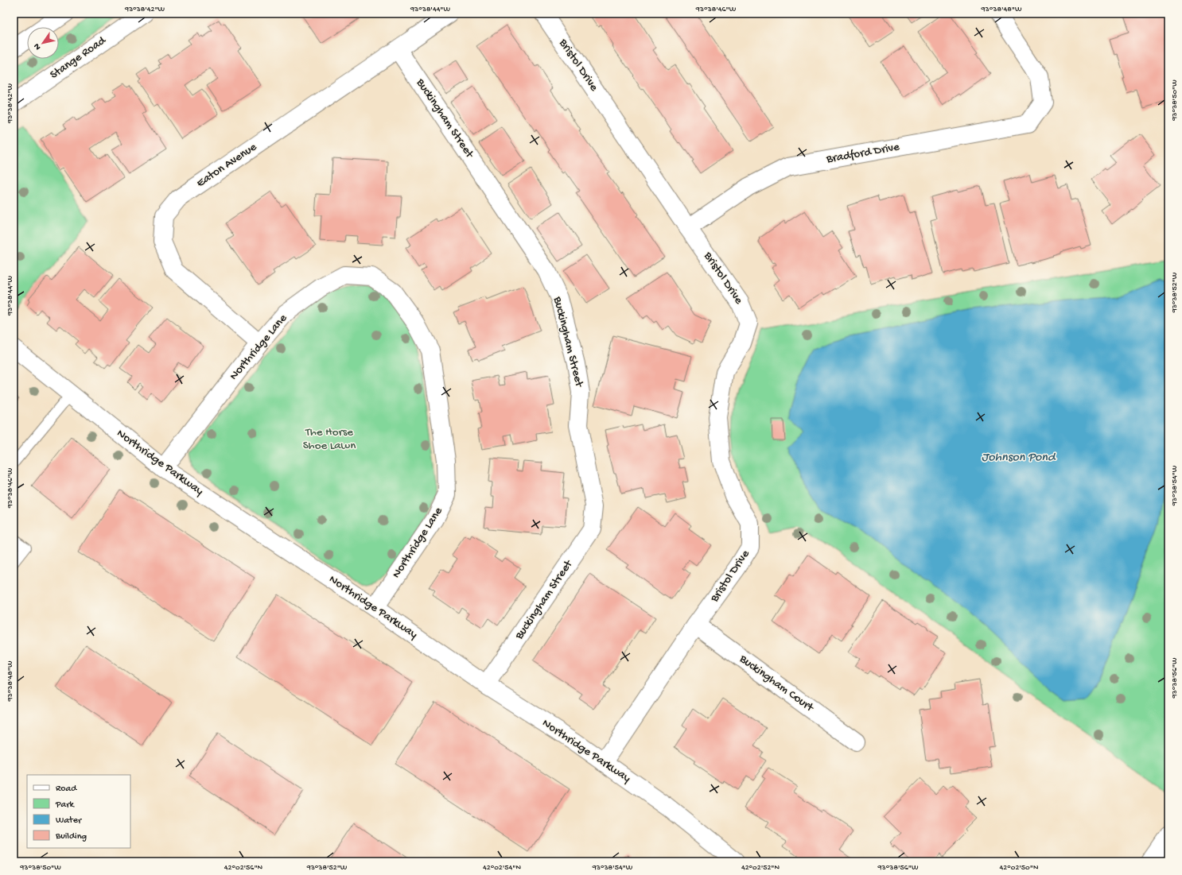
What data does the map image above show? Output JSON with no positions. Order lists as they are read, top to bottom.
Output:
{
  "streets": {
    "street": [
      "Stange Road",
      "Bristol Drive",
      "Buckingham Street",
      "Bradford Drive",
      "Eaton Avenue",
      "Northridge Lane",
      "Northridge Parkway",
      "Buckingham Court"
    ]
  },
  "crossings": [
    ["Bristol Drive", "Bradford Drive"],
    ["Bristol Drive", "Northridge Parkway"],
    ["Bristol Drive", "Buckingham Court"],
    ["Buckingham Street", "Eaton Avenue"],
    ["Buckingham Street", "Northridge Parkway"],
    ["Eaton Avenue", "Northridge Lane"],
    ["Northridge Lane", "Northridge Parkway"]
  ],
  "water": ["Johnson Pond"],
  "parks": ["The Horse Shoe Lawn"],
  "legend": [
    "Road",
    "Park",
    "Water",
    "Building"
  ],
  "north": "bottom left",
  "coordinates": [
    "93°38'42\"W",
    "93°38'44\"W",
    "93°38'46\"W",
    "93°38'48\"W",
    "93°38'50\"W",
    "93°38'52\"W",
    "93°38'54\"W",
    "93°38'56\"W",
    "42°02'56\"N",
    "42°02'54\"N",
    "42°02'52\"N",
    "42°02'50\"N"
  ]
}
